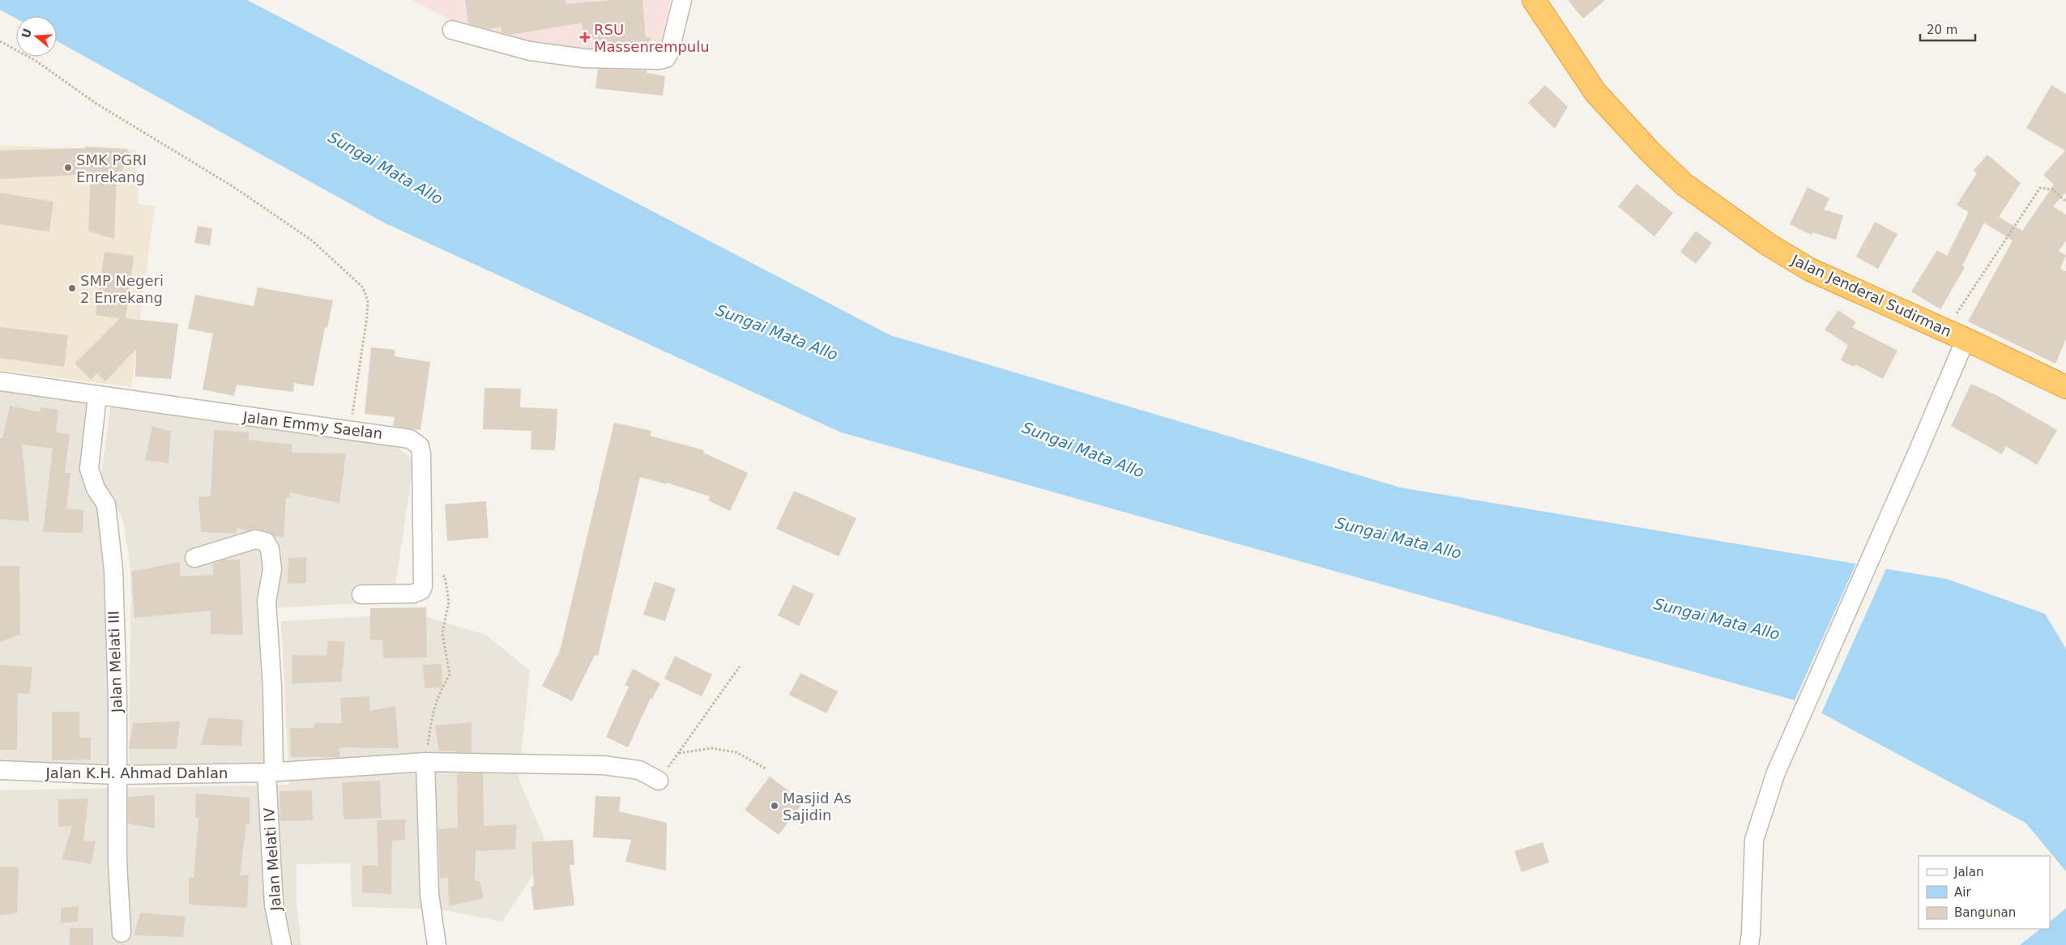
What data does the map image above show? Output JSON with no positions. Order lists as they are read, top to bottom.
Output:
{
  "streets": {
    "highway": ["Jalan Jenderal Sudirman"],
    "street": [
      "Jalan Emmy Saelan",
      "Jalan Melati III",
      "Jalan K.H. Ahmad Dahlan",
      "Jalan Melati IV"
    ]
  },
  "crossings": [
    ["Jalan Emmy Saelan", "Jalan Melati III"],
    ["Jalan Melati III", "Jalan K.H. Ahmad Dahlan"],
    ["Jalan K.H. Ahmad Dahlan", "Jalan Melati IV"]
  ],
  "water": ["Sungai Mata Allo"],
  "places": {
    "health": ["RSU Massenrempulu"],
    "other": ["SMK PGRI Enrekang", "SMP Negeri 2 Enrekang", "Masjid As Sajidin"]
  },
  "legend": ["Jalan", "Air", "Bangunan"],
  "scale_bar": "20 m",
  "north": "left"
}
